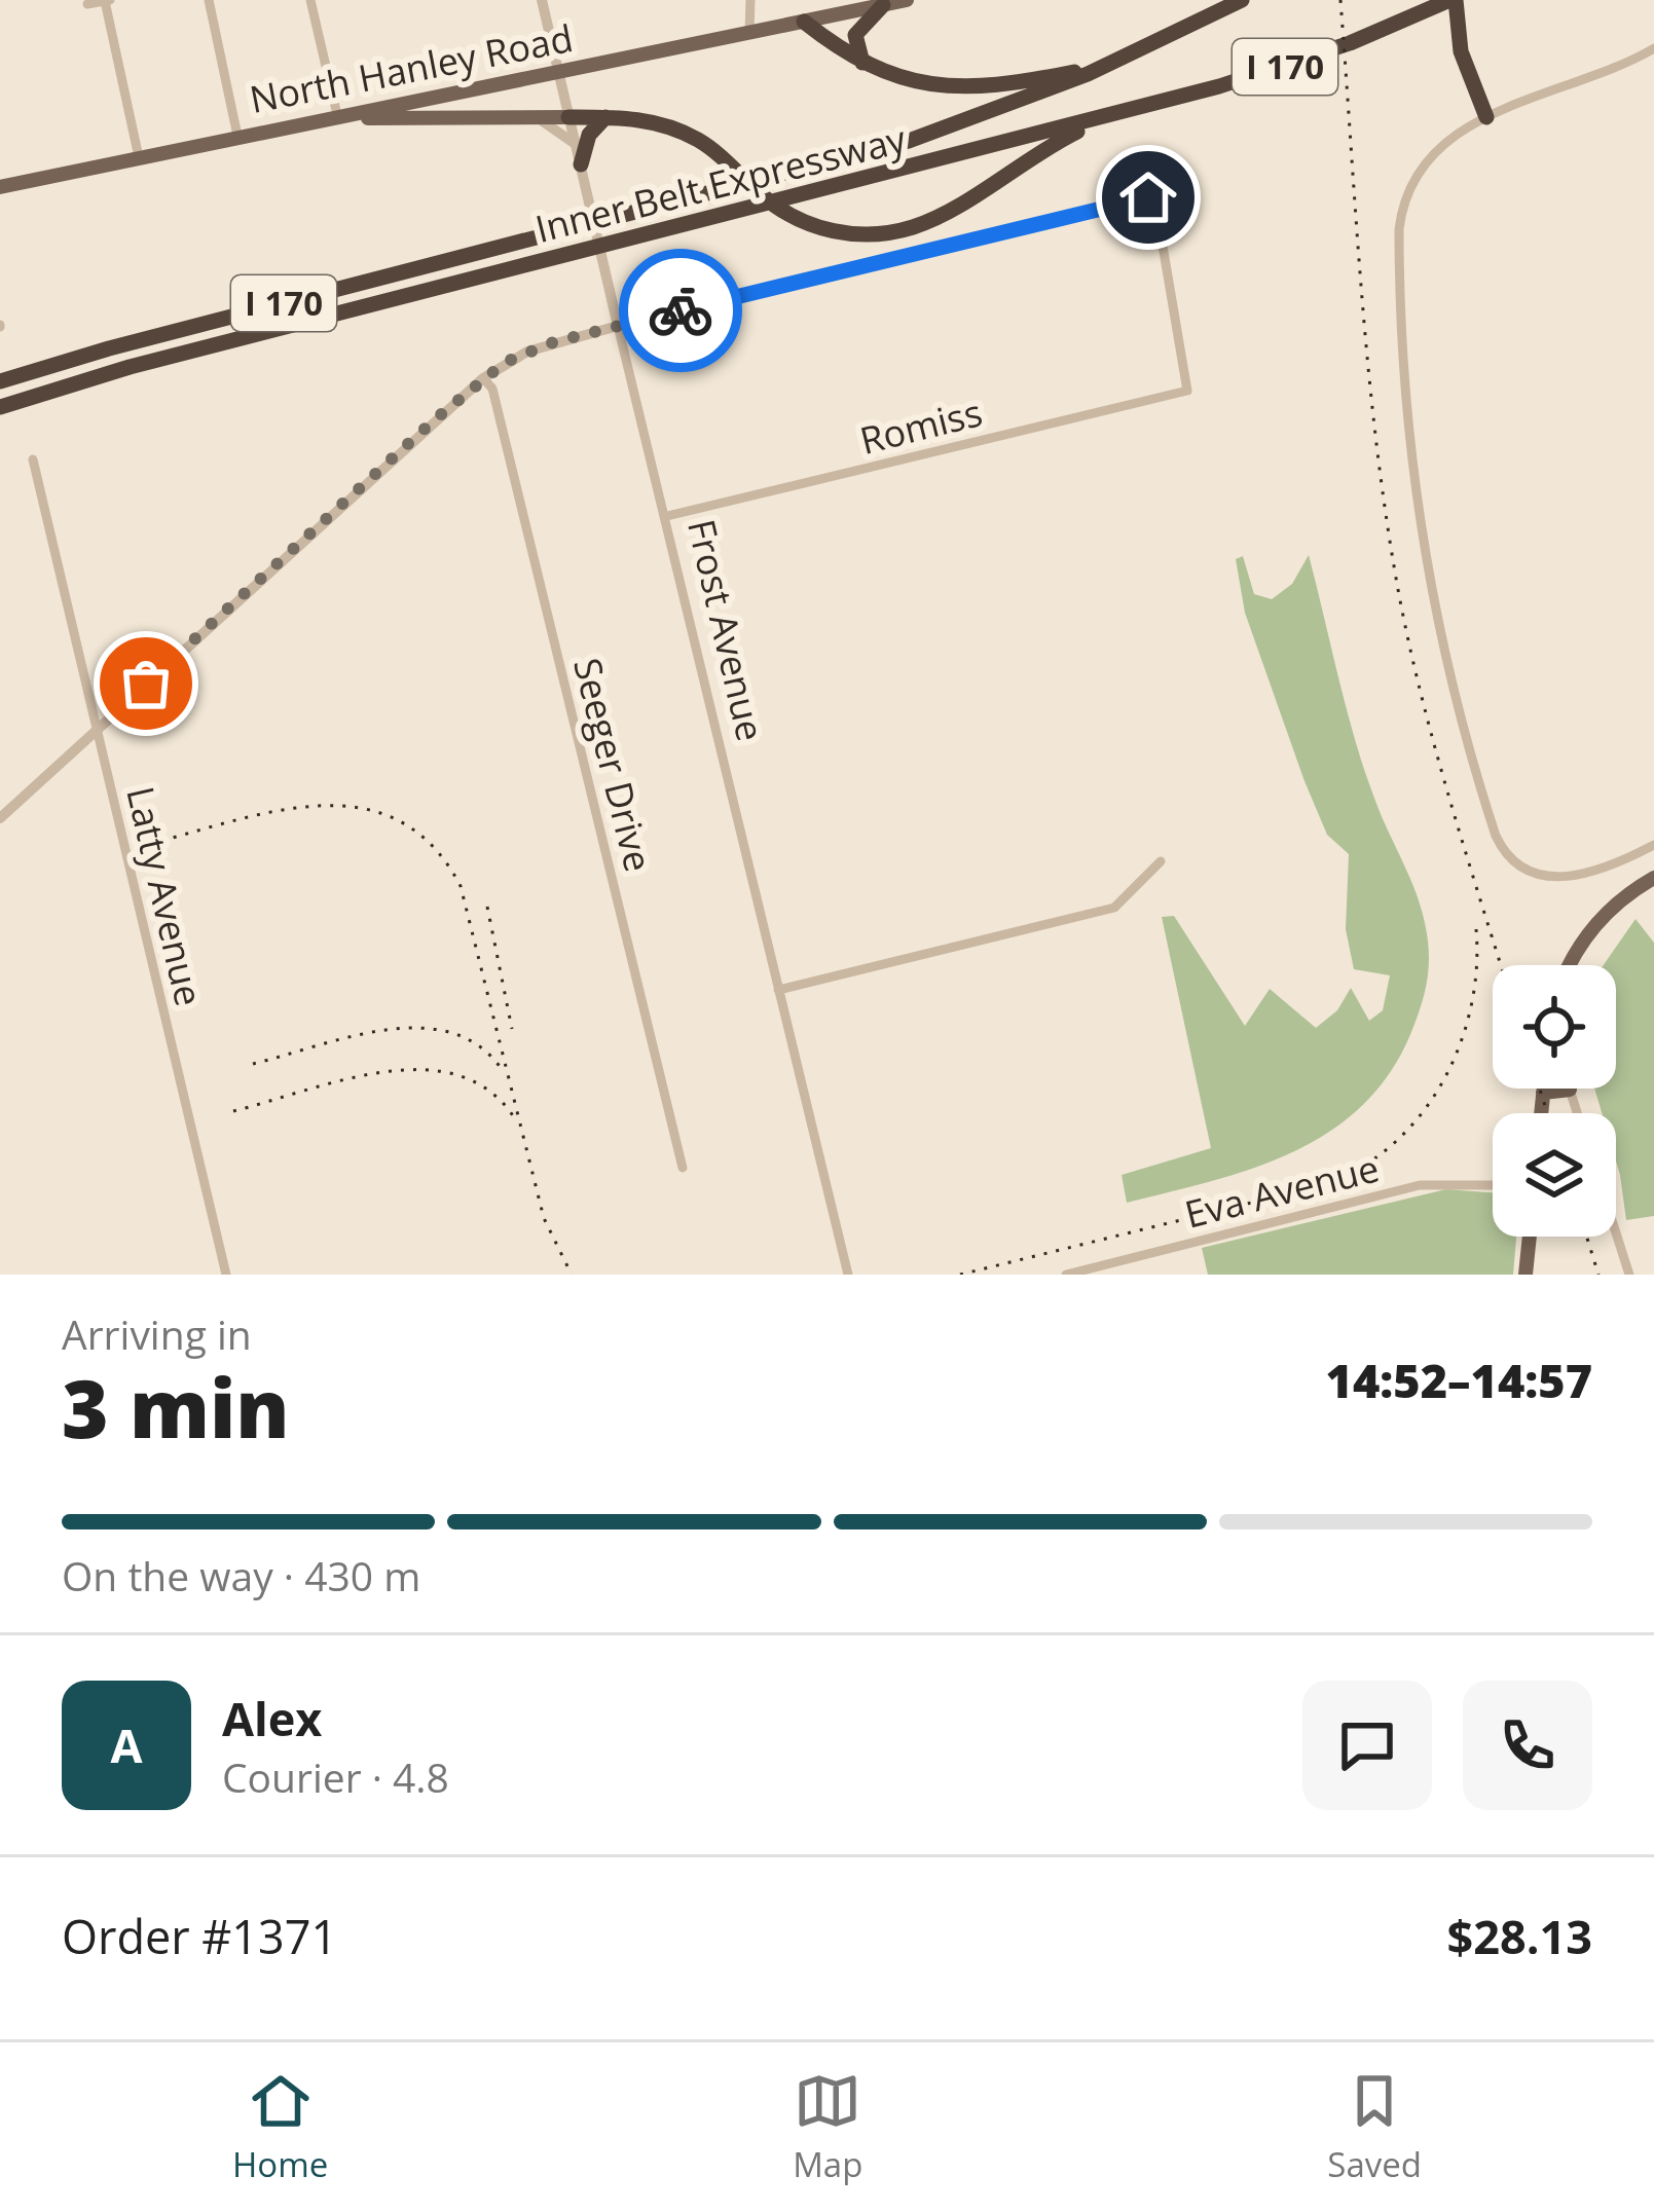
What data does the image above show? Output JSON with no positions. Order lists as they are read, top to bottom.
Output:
{
  "streets": {
    "highway": ["I 170", "Inner Belt Expressway"],
    "main road": ["North Hanley Road"],
    "street": [
      "Romiss",
      "Frost Avenue",
      "Seeger Drive",
      "Latty Avenue",
      "Eva Avenue"
    ]
  },
  "crossings": [
    ["North Hanley Road", "Frost Avenue"],
    ["Romiss", "Frost Avenue"]
  ],
  "page": {
    "heading": ["3 min", "Arriving in", "14:52–14:57"],
    "panel": [
      "Alex",
      "Courier · 4.8",
      "Order #1371",
      "$28.13"
    ],
    "bar": "On the way · 430 m",
    "round": "A",
    "tabs": ["Home", "Map", "Saved"]
  }
}
